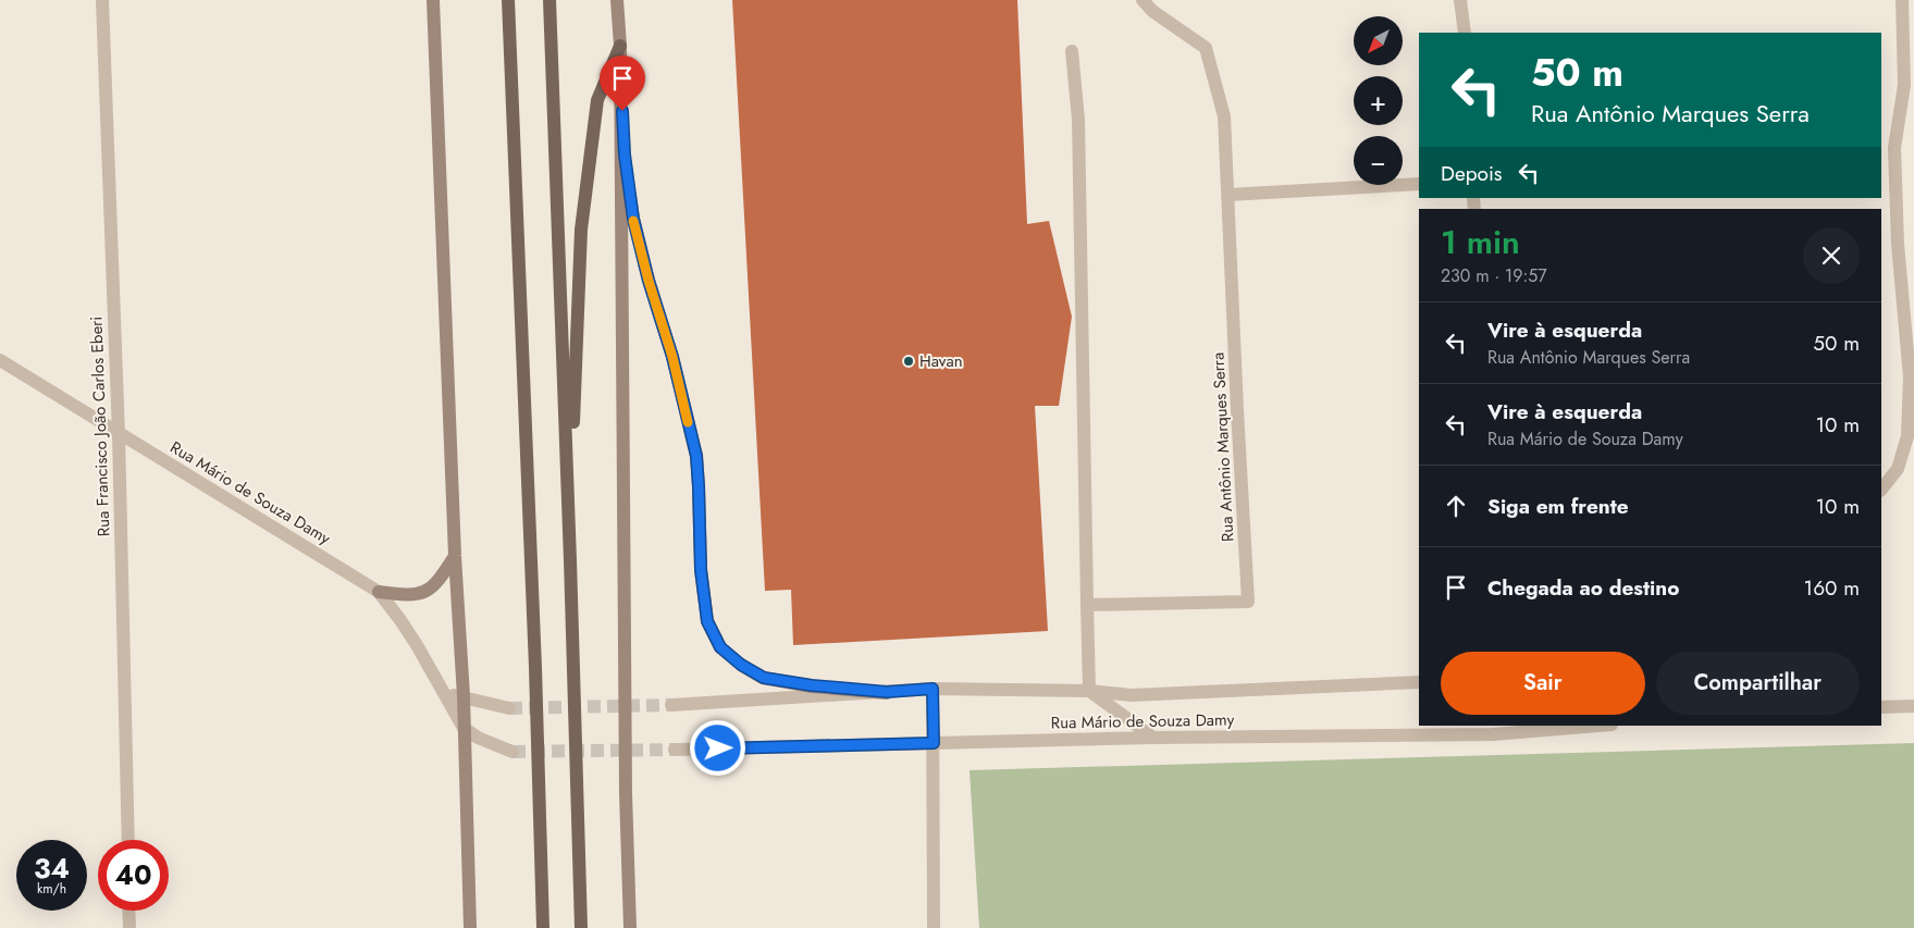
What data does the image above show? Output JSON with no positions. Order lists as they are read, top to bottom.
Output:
{
  "streets": {
    "street": ["Rua Francisco João Carlos Eberi", "Rua Antônio Marques Serra", "Rua Mário de Souza Damy"]
  },
  "crossings": [
    ["Rua Francisco João Carlos Eberi", "Rua Mário de Souza Damy"]
  ],
  "places": ["Havan"],
  "north": "bottom left",
  "page": {
    "map_buttons": ["+", "−"],
    "turn": ["50 m", "Rua Antônio Marques Serra"],
    "then": "Depois",
    "heading": ["1 min", "230 m · 19:57"],
    "list": [
      {
        "name": "Vire à esquerda",
        "note": "Rua Antônio Marques Serra",
        "value": "50 m"
      },
      {
        "name": "Vire à esquerda",
        "note": "Rua Mário de Souza Damy",
        "value": "10 m"
      },
      {
        "name": "Siga em frente",
        "value": "10 m"
      },
      {
        "name": "Chegada ao destino",
        "value": "160 m"
      }
    ],
    "buttons": ["Sair", "Compartilhar"],
    "speed": "34 km/h",
    "limit": "40"
  }
}
